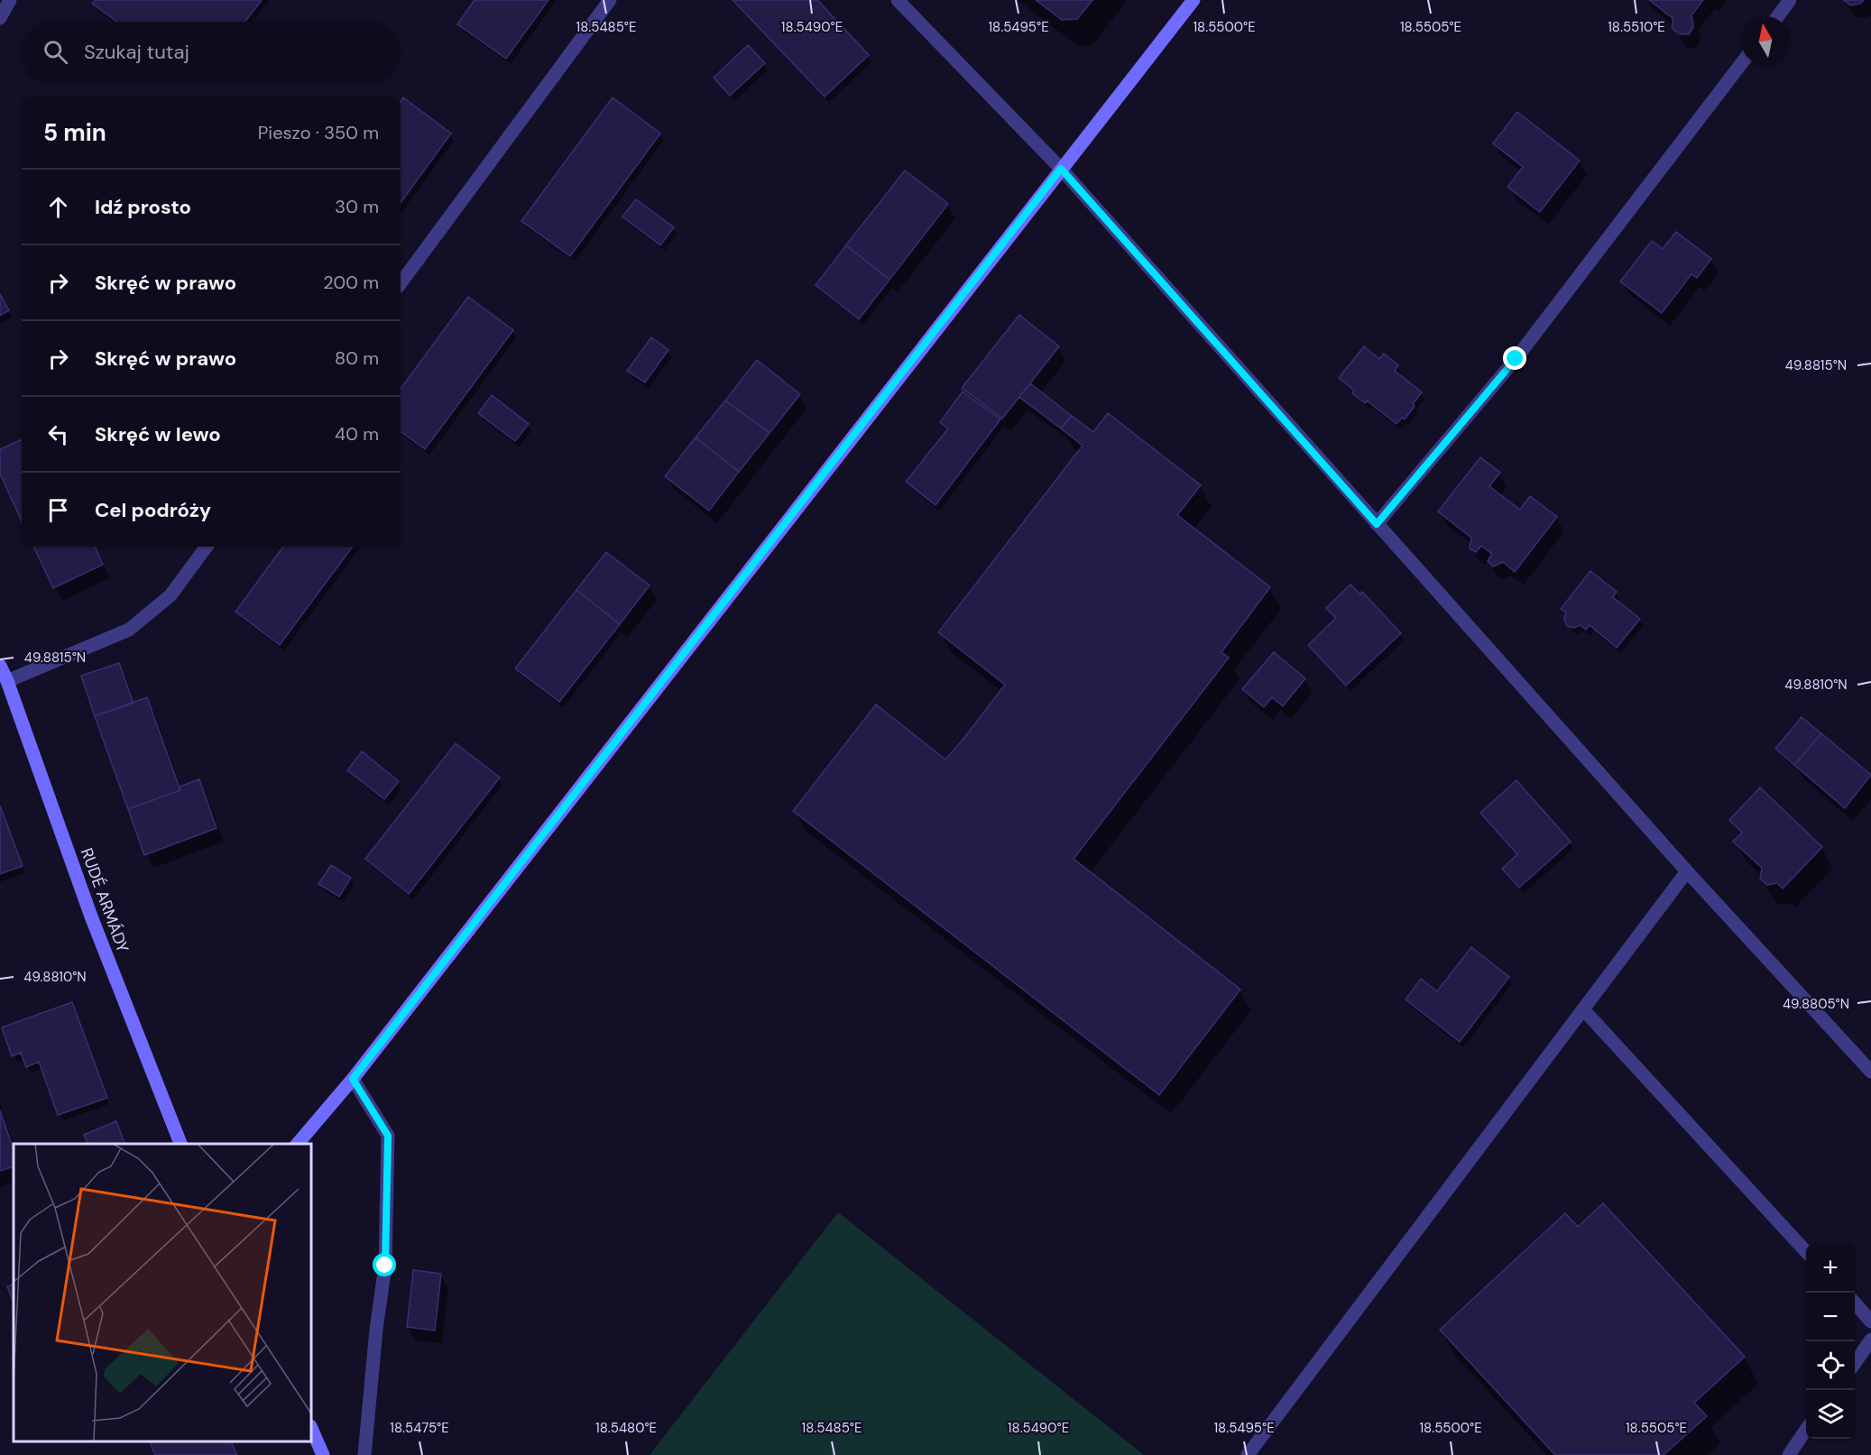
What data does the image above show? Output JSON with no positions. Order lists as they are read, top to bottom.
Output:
{
  "streets": {
    "main road": ["RUDÉ ARMÁDY"]
  },
  "north": "top",
  "page": {
    "search": "Szukaj tutaj",
    "heading": ["5 min", "Pieszo · 350 m"],
    "list": [
      ["Idź prosto", "30 m"],
      ["Skręć w prawo", "200 m"],
      ["Skręć w prawo", "80 m"],
      ["Skręć w lewo", "40 m"],
      "Cel podróży"
    ],
    "map_buttons": ["+", "−"]
  },
  "coordinates": [
    "18.5485°E",
    "18.5490°E",
    "18.5495°E",
    "18.5500°E",
    "18.5505°E",
    "18.5510°E",
    "49.8815°N",
    "49.8810°N",
    "49.8805°N",
    "18.5475°E",
    "18.5480°E"
  ]
}
